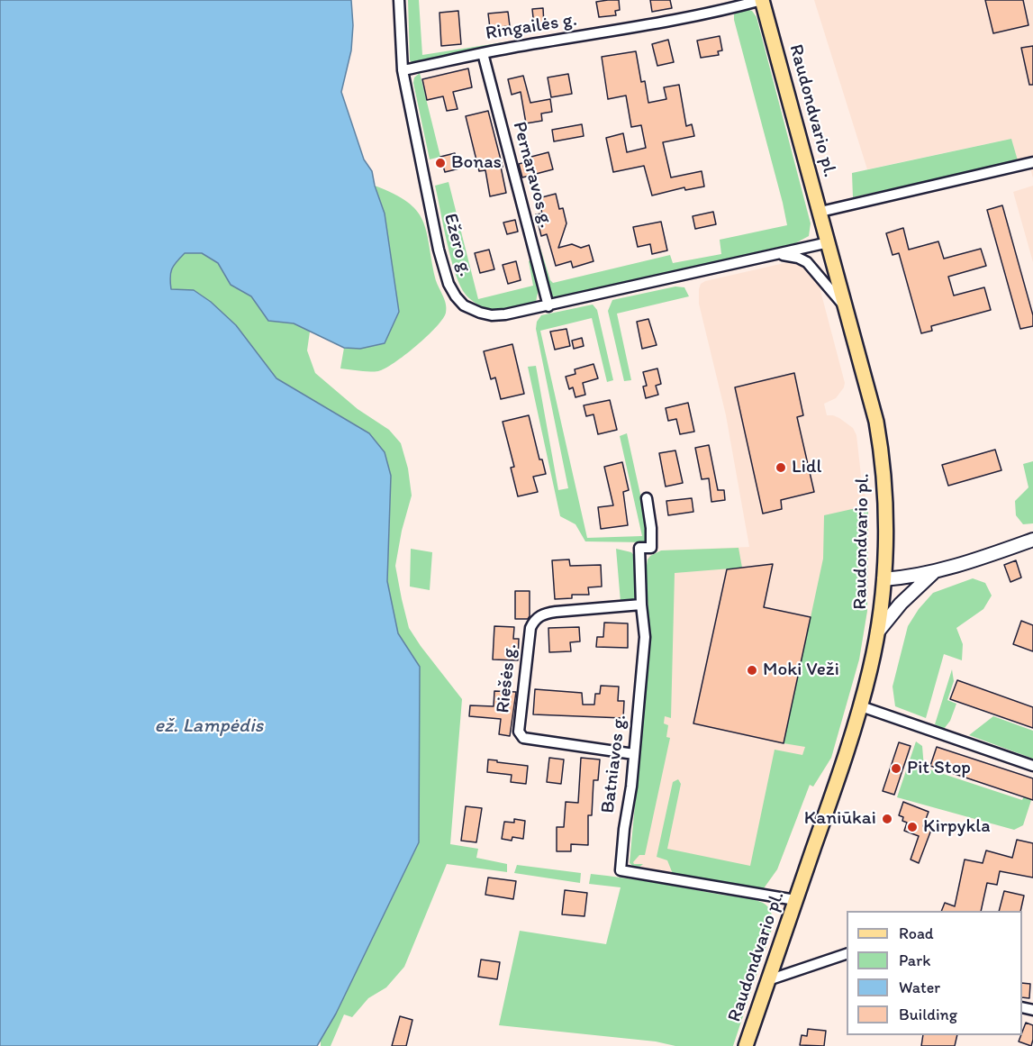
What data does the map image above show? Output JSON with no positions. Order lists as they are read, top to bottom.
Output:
{
  "streets": {
    "main road": ["Raudondvario pl."],
    "street": [
      "Ringailės g.",
      "Pernaravos g.",
      "Ežero g.",
      "Riešės g.",
      "Batniavos g."
    ]
  },
  "crossings": [
    ["Ringailės g.", "Raudondvario pl."],
    ["Ringailės g.", "Pernaravos g."],
    ["Ringailės g.", "Ežero g."],
    ["Raudondvario pl.", "Ežero g."],
    ["Raudondvario pl.", "Batniavos g."],
    ["Pernaravos g.", "Ežero g."],
    ["Riešės g.", "Batniavos g."]
  ],
  "water": ["ež. Lampėdis"],
  "places": [
    "Bonas",
    "Lidl",
    "Moki Veži",
    "Pit Stop",
    "Kaniūkai",
    "Kirpykla"
  ],
  "legend": [
    "Road",
    "Park",
    "Water",
    "Building"
  ]
}
